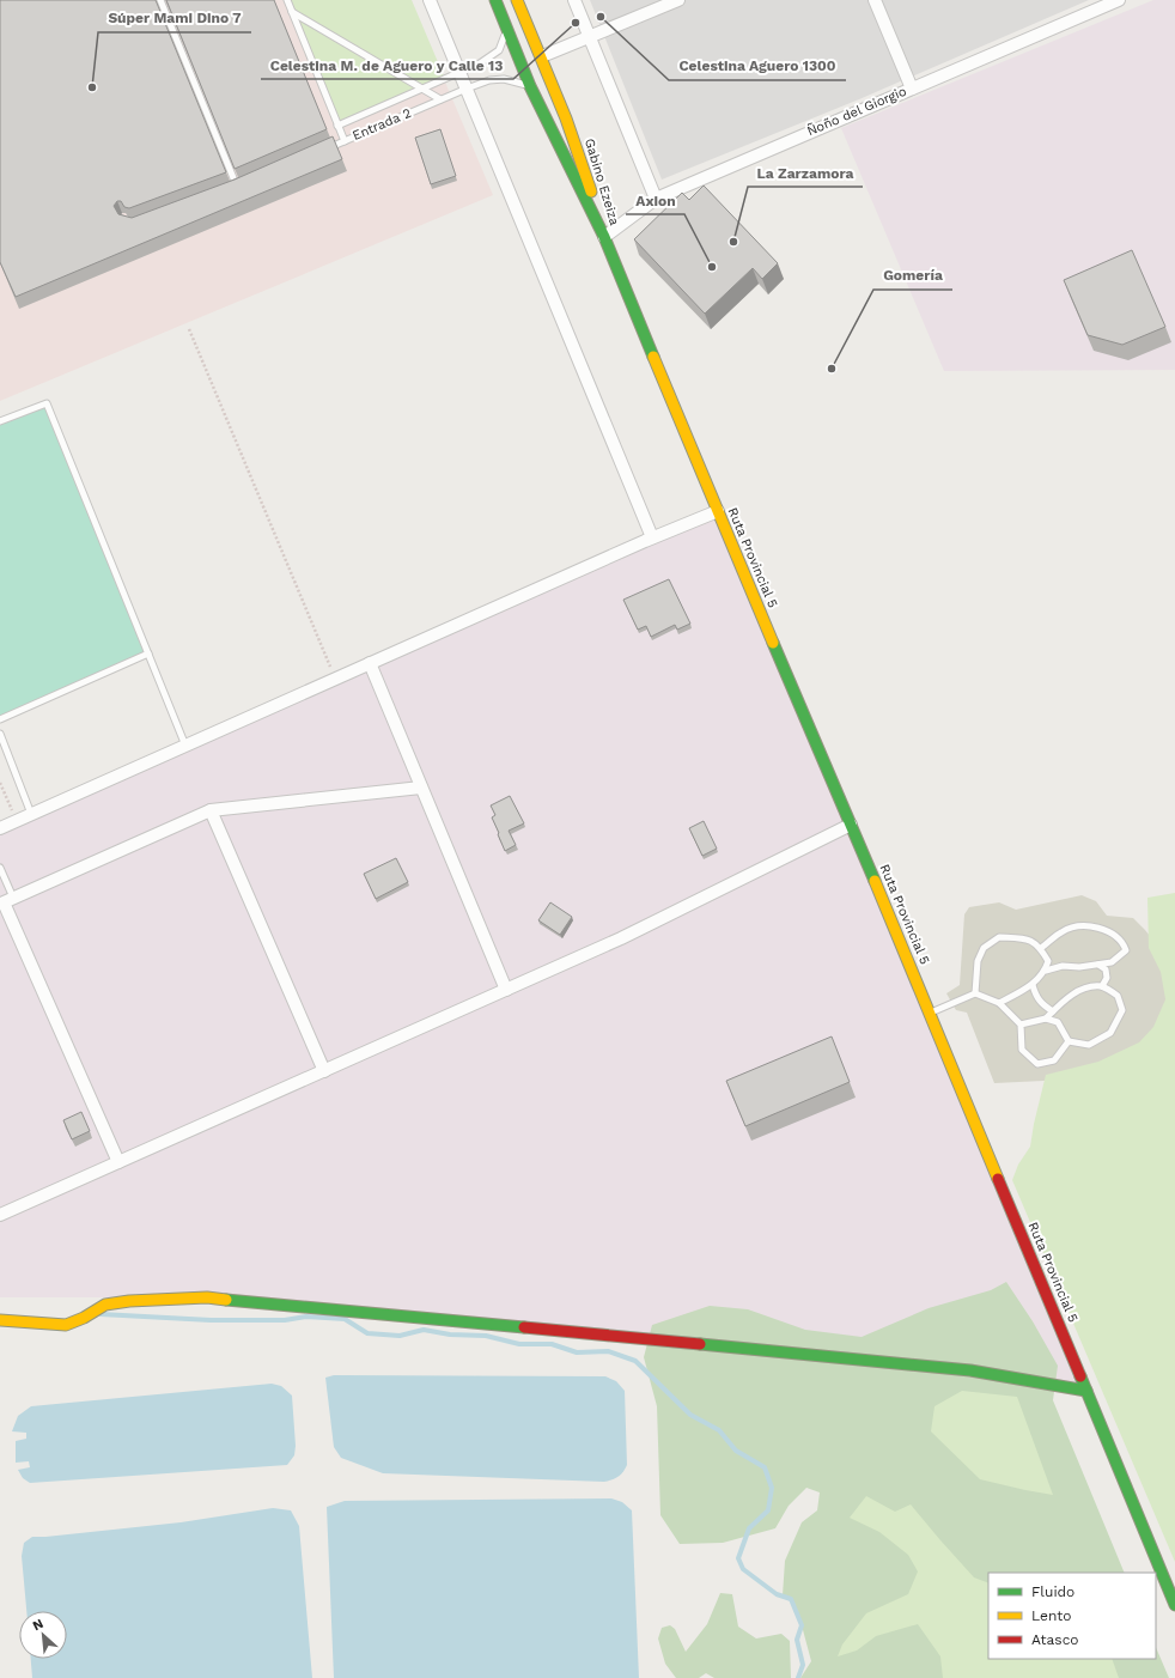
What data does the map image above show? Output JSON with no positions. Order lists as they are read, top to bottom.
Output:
{
  "streets": {
    "main road": ["Gabino Ezeiza", "Ruta Provincial 5"],
    "street": ["Ñoño del Giorgio"],
    "lane": ["Entrada 2"]
  },
  "crossings": [
    ["Ñoño del Giorgio", "Gabino Ezeiza"],
    ["Ñoño del Giorgio", "Ruta Provincial 5"],
    ["Entrada 2", "Gabino Ezeiza"],
    ["Gabino Ezeiza", "Ruta Provincial 5"]
  ],
  "places": [
    "Celestina Aguero 1300",
    "Celestina M. de Aguero y Calle 13",
    "Súper Mami Dino 7",
    "La Zarzamora",
    "Axion",
    "Gomería"
  ],
  "legend": ["Fluido", "Lento", "Atasco"],
  "north": "top left"
}
